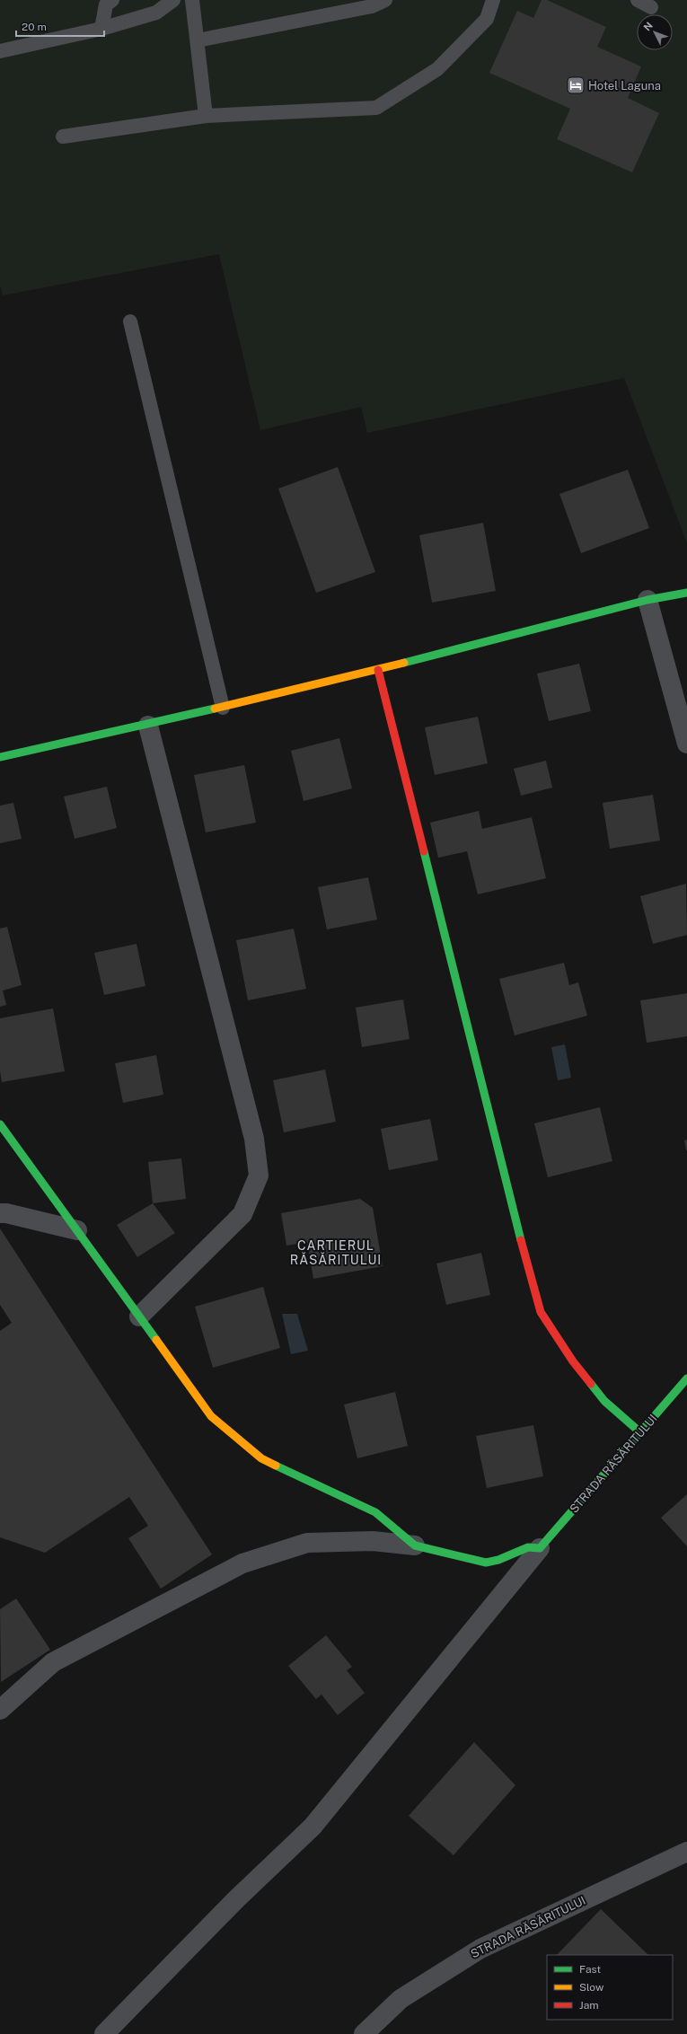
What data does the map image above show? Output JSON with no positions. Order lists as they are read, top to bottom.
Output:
{
  "streets": {
    "street": ["STRADA RĂSĂRITULUI"]
  },
  "districts": ["CARTIERUL RĂSĂRITULUI"],
  "places": {
    "hotel": ["Hotel Laguna"]
  },
  "legend": ["Fast", "Slow", "Jam"],
  "scale_bar": "20 m",
  "north": "top left"
}
